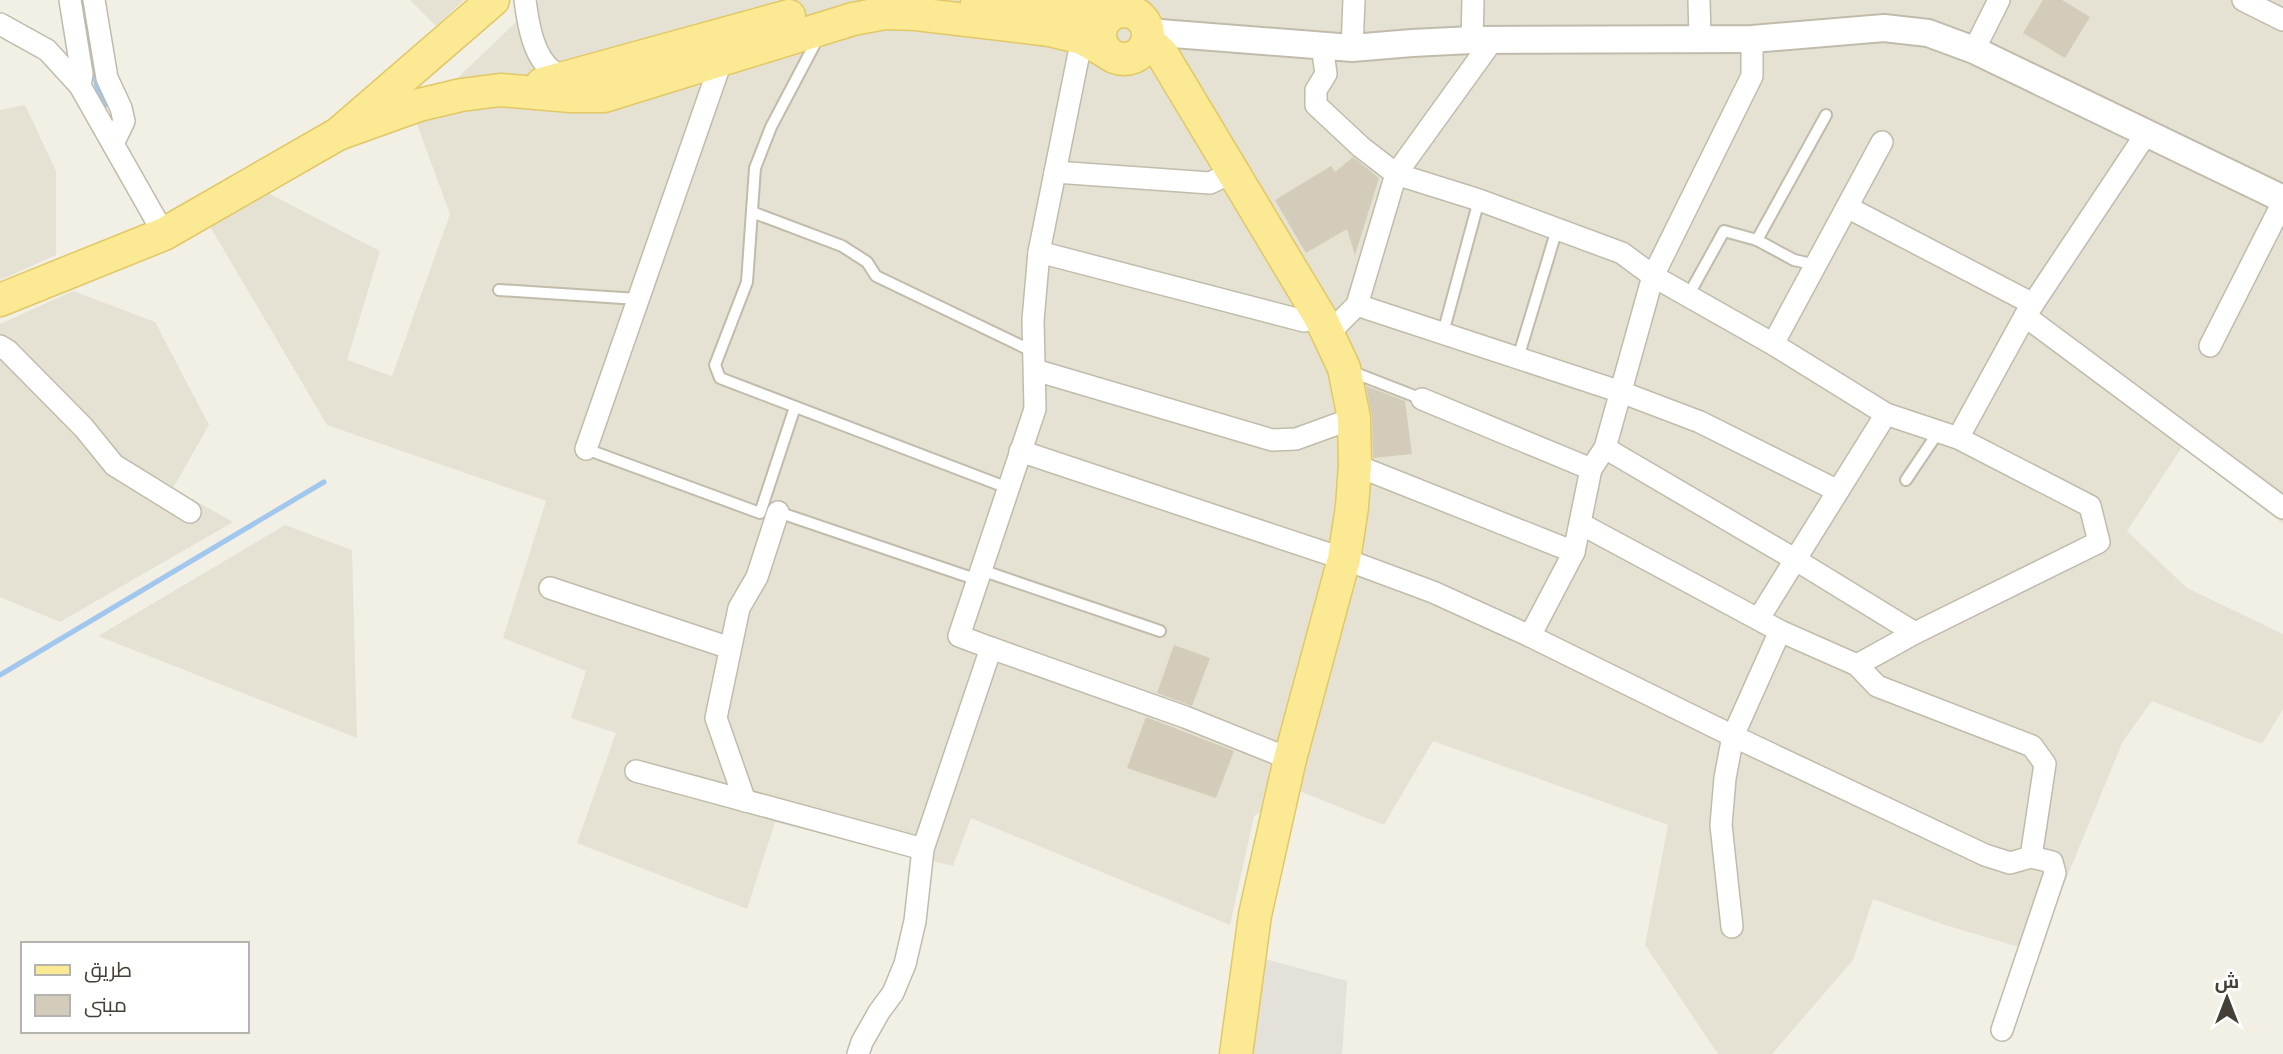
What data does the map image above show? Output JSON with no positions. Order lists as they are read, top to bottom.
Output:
{
  "legend": ["طريق", "مبنى"],
  "north": "top"
}
